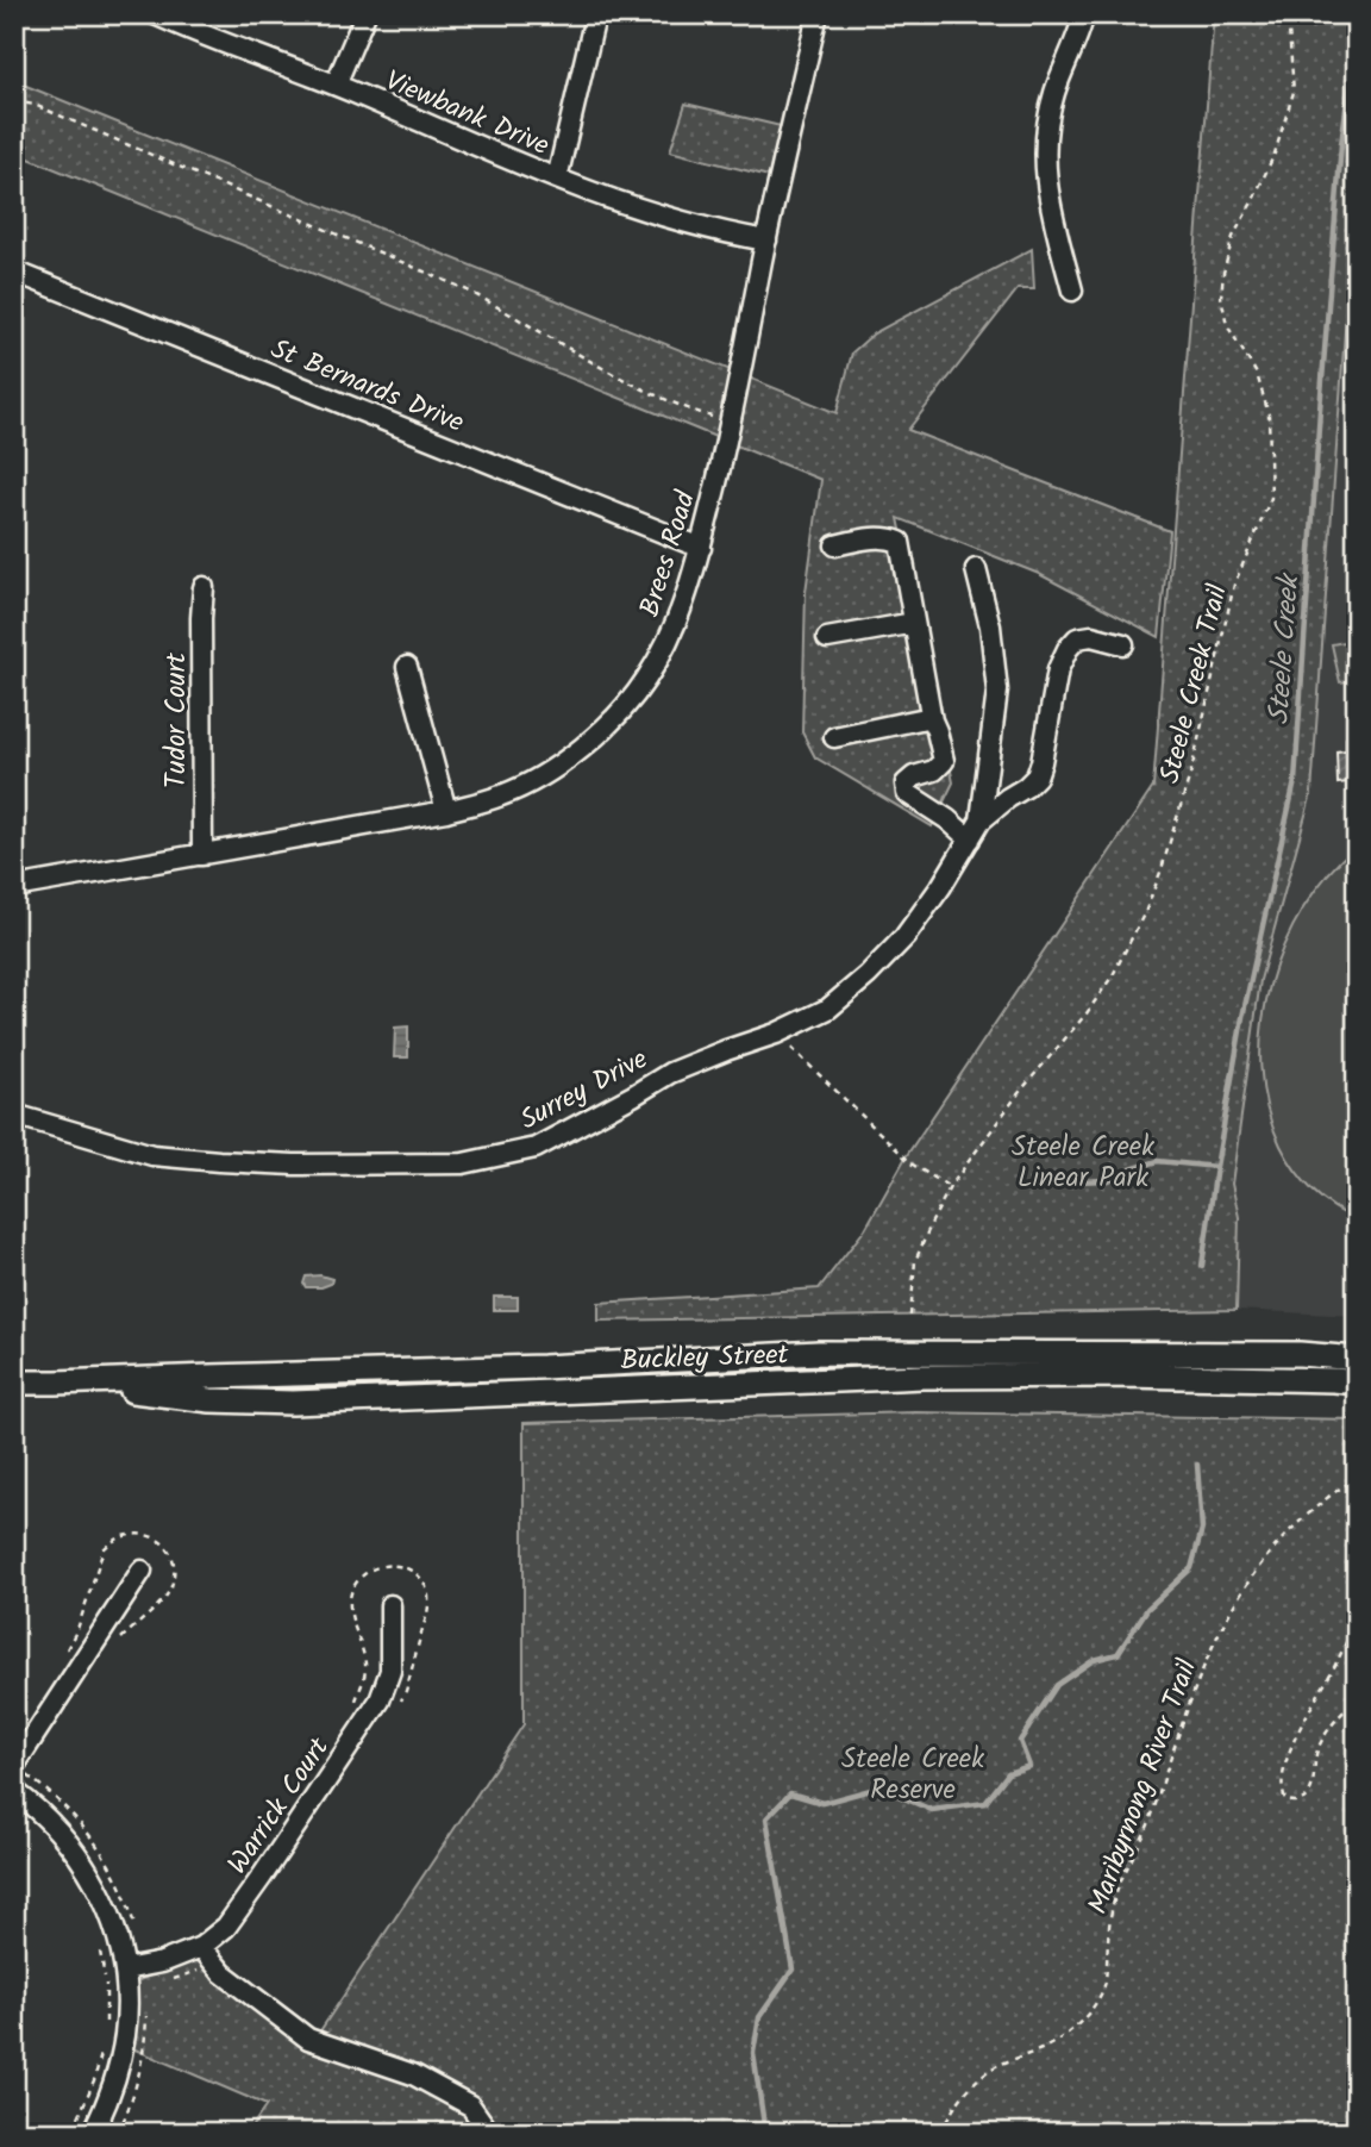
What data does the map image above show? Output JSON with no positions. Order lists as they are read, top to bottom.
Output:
{
  "streets": {
    "main road": ["Buckley Street"],
    "street": [
      "Viewbank Drive",
      "St Bernards Drive",
      "Brees Road",
      "Tudor Court",
      "Surrey Drive",
      "Warrick Court"
    ],
    "path": ["Steele Creek Trail", "Maribyrnong River Trail"]
  },
  "crossings": [
    ["Viewbank Drive", "Brees Road"],
    ["St Bernards Drive", "Brees Road"],
    ["Brees Road", "Tudor Court"]
  ],
  "water": ["Steele Creek"],
  "parks": ["Steele Creek Linear Park", "Steele Creek Reserve"]
}
